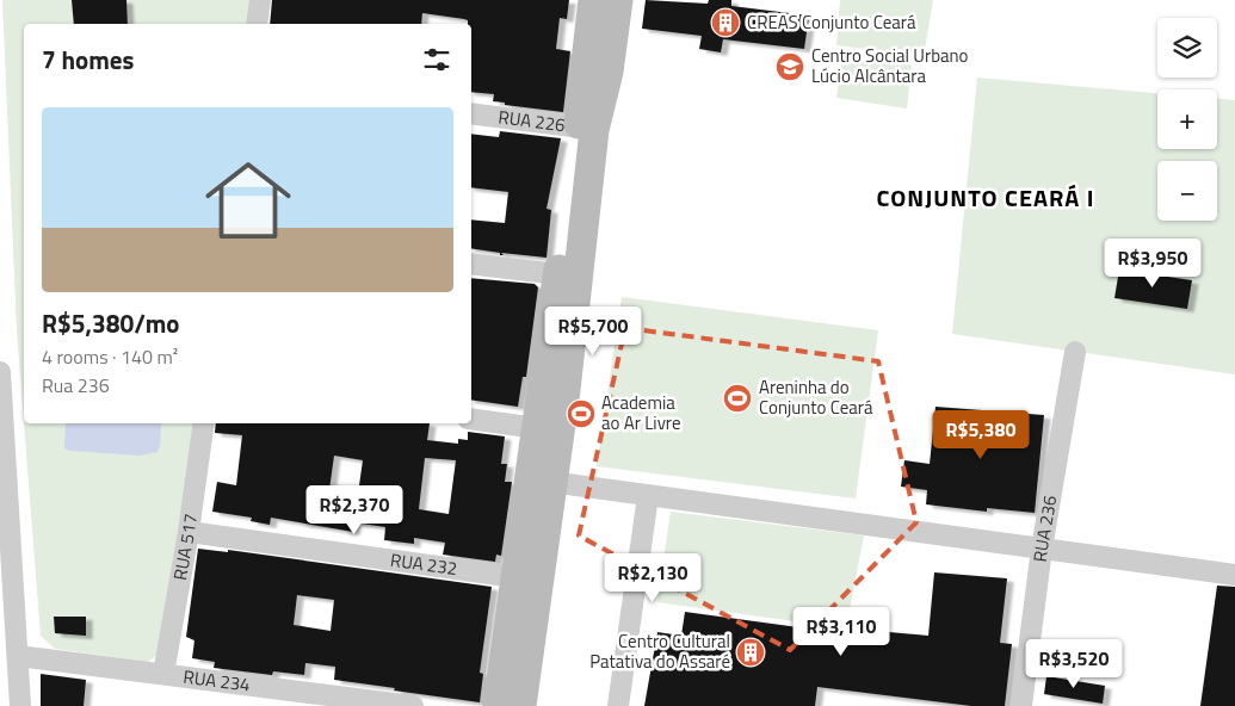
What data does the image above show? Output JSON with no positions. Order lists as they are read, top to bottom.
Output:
{
  "streets": {
    "street": [
      "RUA 226",
      "RUA 236",
      "RUA 517",
      "RUA 232",
      "RUA 234"
    ]
  },
  "crossings": [
    ["RUA 517", "RUA 232"],
    ["RUA 517", "RUA 234"]
  ],
  "districts": ["CONJUNTO CEARÁ I"],
  "places": {
    "building": ["CREAS Conjunto Ceará", "Centro Cultural Patativa do Assaré"],
    "school or university": ["Centro Social Urbano Lúcio Alcântara"],
    "sports": ["Areninha do Conjunto Ceará", "Academia ao Ar Livre"]
  },
  "page": {
    "map_buttons": ["+", "−"],
    "heading": "7 homes",
    "list": [
      {
        "name": "R$5,380/mo",
        "note": "4 rooms · 140 m² · Rua 236"
      }
    ],
    "price": [
      "R$3,950",
      "R$5,700",
      "R$5,380",
      "R$2,370",
      "R$2,130",
      "R$3,110",
      "R$3,520"
    ]
  }
}
